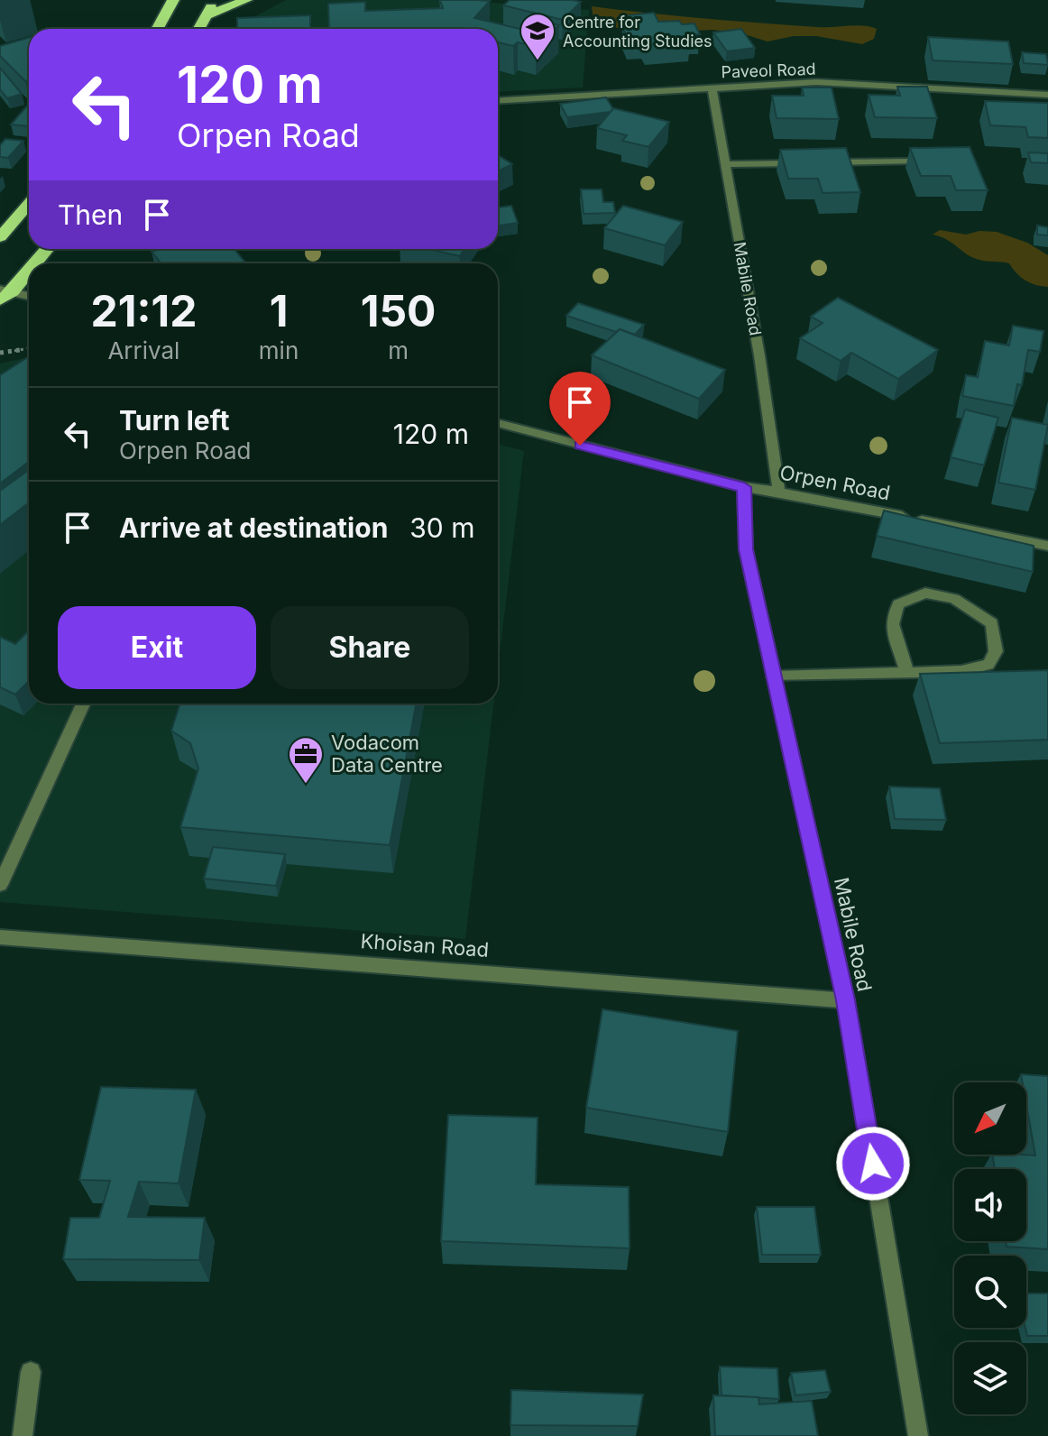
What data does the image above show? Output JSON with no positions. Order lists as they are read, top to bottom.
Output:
{
  "streets": {
    "street": [
      "Paveol Road",
      "Mabile Road",
      "Orpen Road",
      "Khoisan Road"
    ]
  },
  "crossings": [
    ["Paveol Road", "Mabile Road"],
    ["Mabile Road", "Orpen Road"],
    ["Mabile Road", "Khoisan Road"]
  ],
  "places": {
    "school or university": ["Centre for Accounting Studies"],
    "office": ["Vodacom Data Centre"]
  },
  "north": "bottom left",
  "page": {
    "turn": ["120 m", "Orpen Road"],
    "then": "Then",
    "eta": [
      "21:12",
      "Arrival",
      "1",
      "min",
      "150",
      "m"
    ],
    "list": [
      {
        "name": "Turn left",
        "note": "Orpen Road",
        "value": "120 m"
      },
      {
        "name": "Arrive at destination",
        "value": "30 m"
      }
    ],
    "buttons": ["Exit", "Share"]
  }
}
